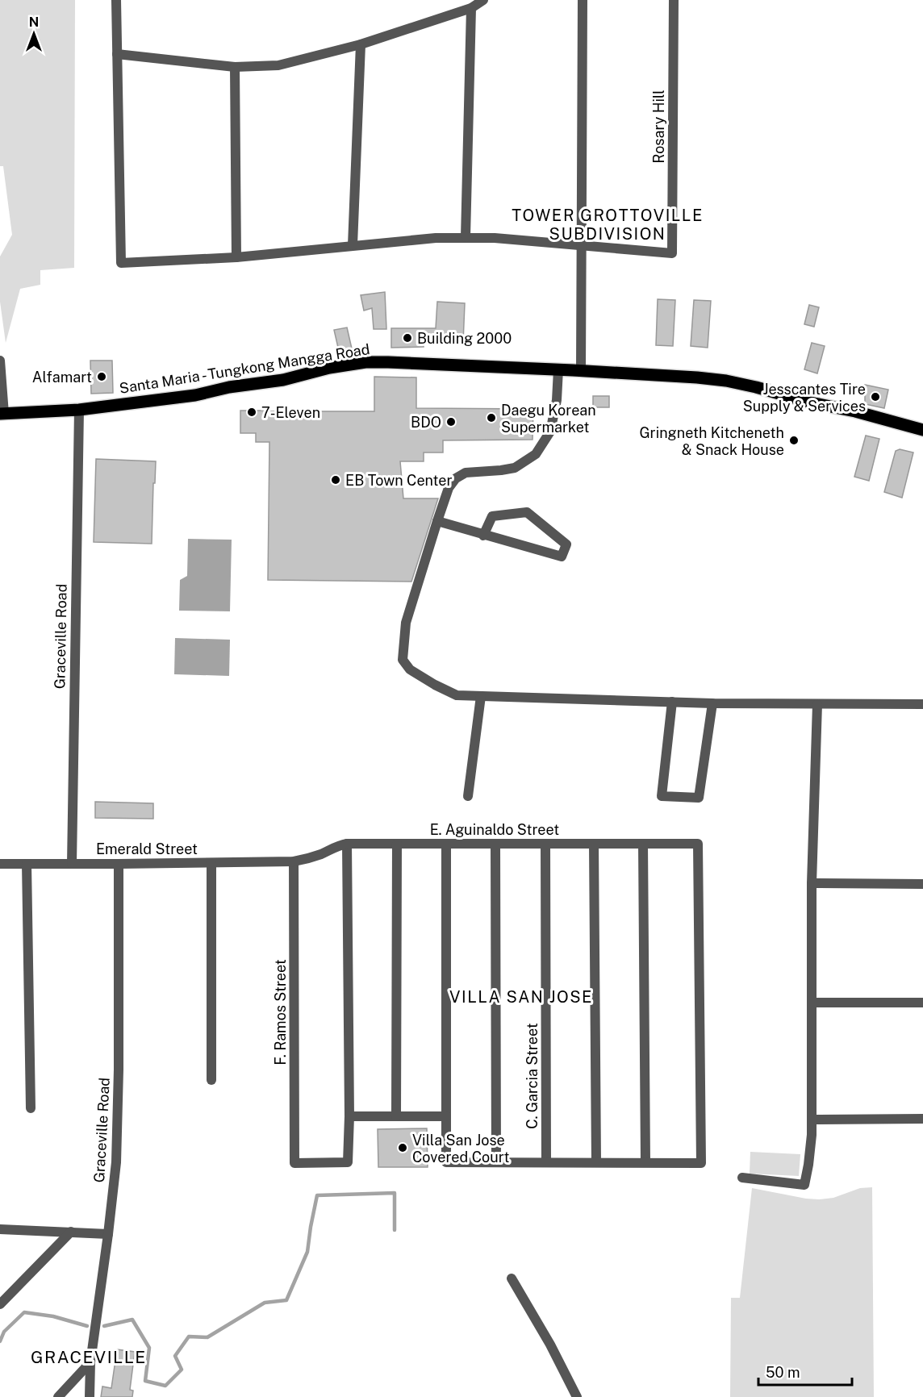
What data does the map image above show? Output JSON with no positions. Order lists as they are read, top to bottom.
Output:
{
  "streets": {
    "main road": ["Santa Maria - Tungkong Mangga Road"],
    "street": [
      "Rosary Hill",
      "Graceville Road",
      "E. Aguinaldo Street",
      "Emerald Street",
      "F. Ramos Street",
      "C. Garcia Street"
    ]
  },
  "crossings": [
    ["Santa Maria - Tungkong Mangga Road", "Graceville Road"],
    ["Graceville Road", "Emerald Street"],
    ["E. Aguinaldo Street", "Emerald Street"],
    ["E. Aguinaldo Street", "F. Ramos Street"],
    ["E. Aguinaldo Street", "C. Garcia Street"],
    ["Emerald Street", "F. Ramos Street"]
  ],
  "districts": ["TOWER GROTTOVILLE SUBDIVISION", "VILLA SAN JOSE", "GRACEVILLE"],
  "places": [
    "Building 2000",
    "Alfamart",
    "Jesscantes Tire Supply & Services",
    "7-Eleven",
    "Daegu Korean Supermarket",
    "BDO",
    "Gringneth Kitcheneth & Snack House",
    "EB Town Center",
    "Villa San Jose Covered Court"
  ],
  "scale_bar": "50 m",
  "north": "top"
}
